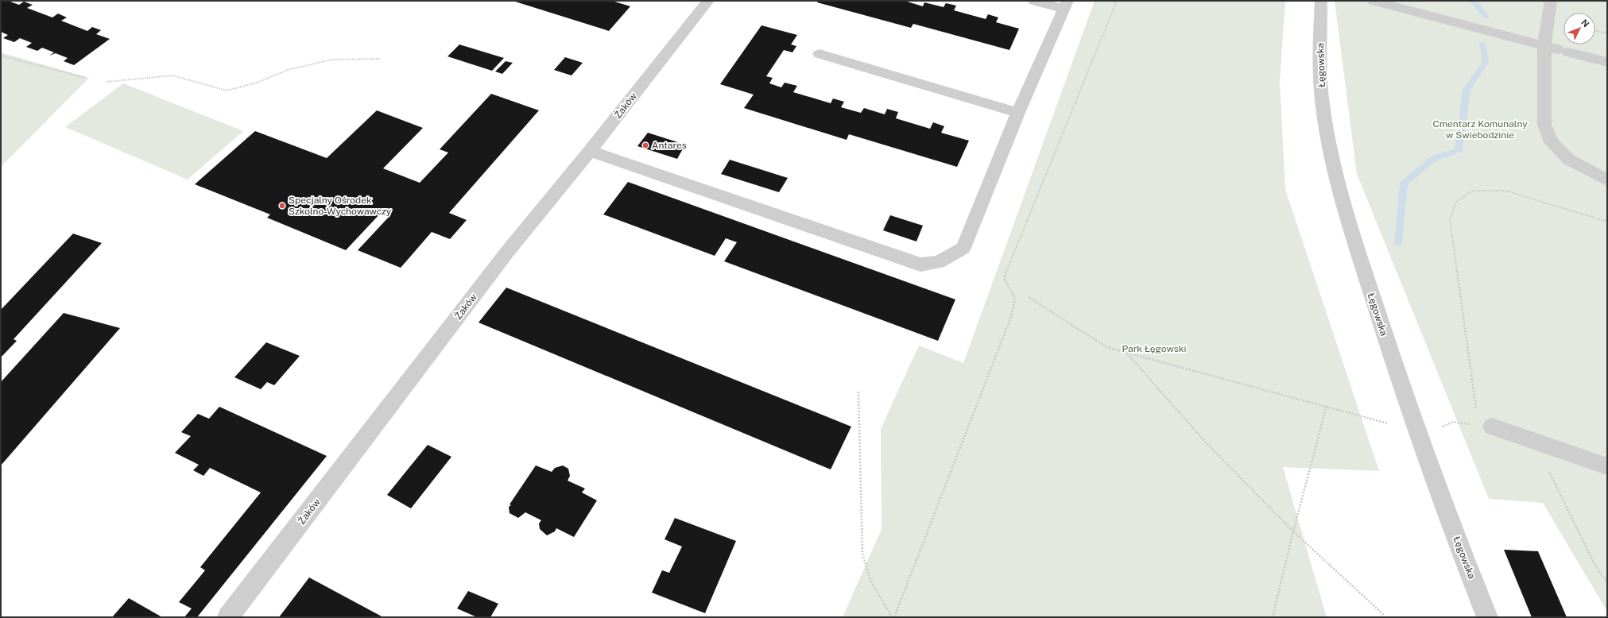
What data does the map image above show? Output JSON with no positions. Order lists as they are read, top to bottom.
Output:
{
  "streets": {
    "street": ["Łęgowska", "Żaków"]
  },
  "parks": ["Cmentarz Komunalny w Świebodzinie", "Park Łęgowski"],
  "places": ["Antares", "Specjalny Ośrodek Szkolno-Wychowawczy"],
  "north": "top right"
}
